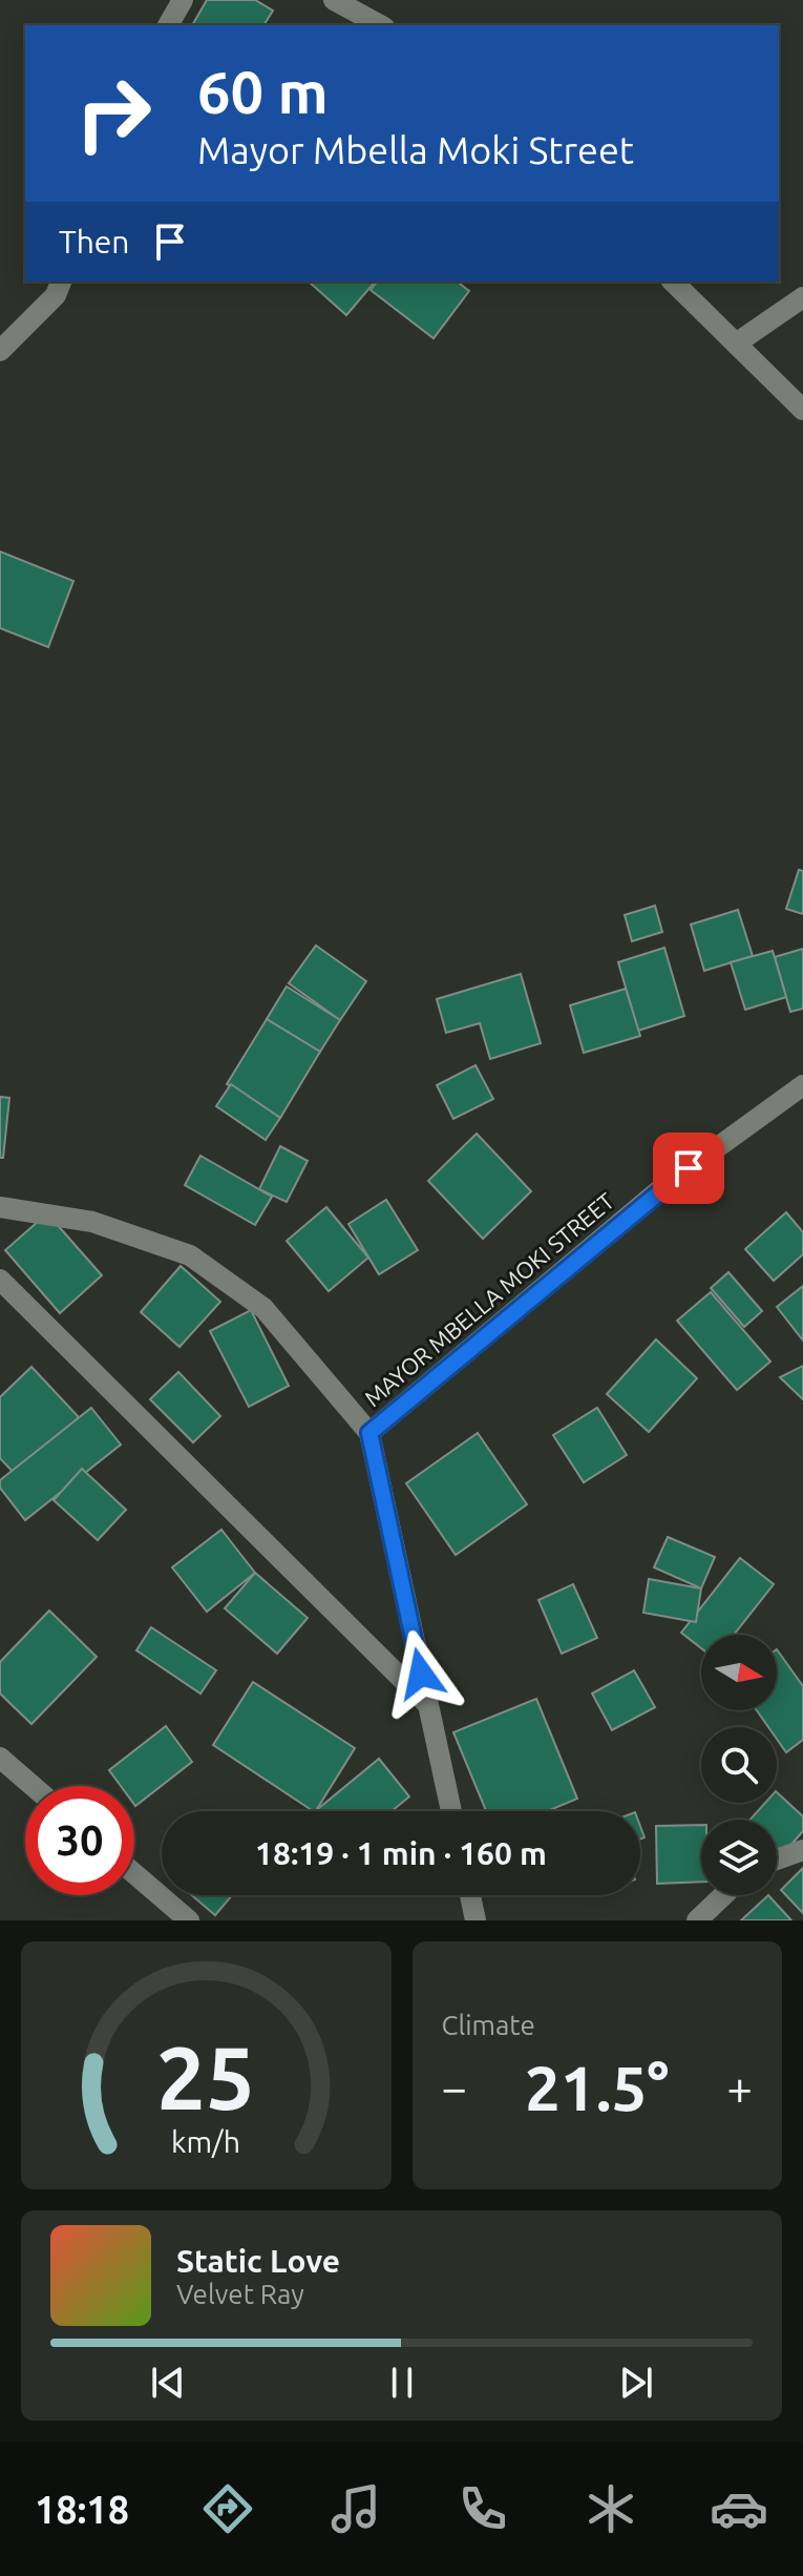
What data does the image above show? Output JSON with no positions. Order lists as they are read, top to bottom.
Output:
{
  "streets": {
    "street": ["MAYOR MBELLA MOKI STREET"]
  },
  "north": "right",
  "page": {
    "turn": ["60 m", "Mayor Mbella Moki Street"],
    "then": "Then",
    "limit": "30",
    "trip": "18:19 · 1 min · 160 m",
    "tile": "Climate",
    "heat": ["−", "21.5°", "+"],
    "song": ["Static Love", "Velvet Ray"],
    "tabs": "18:18",
    "gauge": ["25", "km/h"]
  }
}
